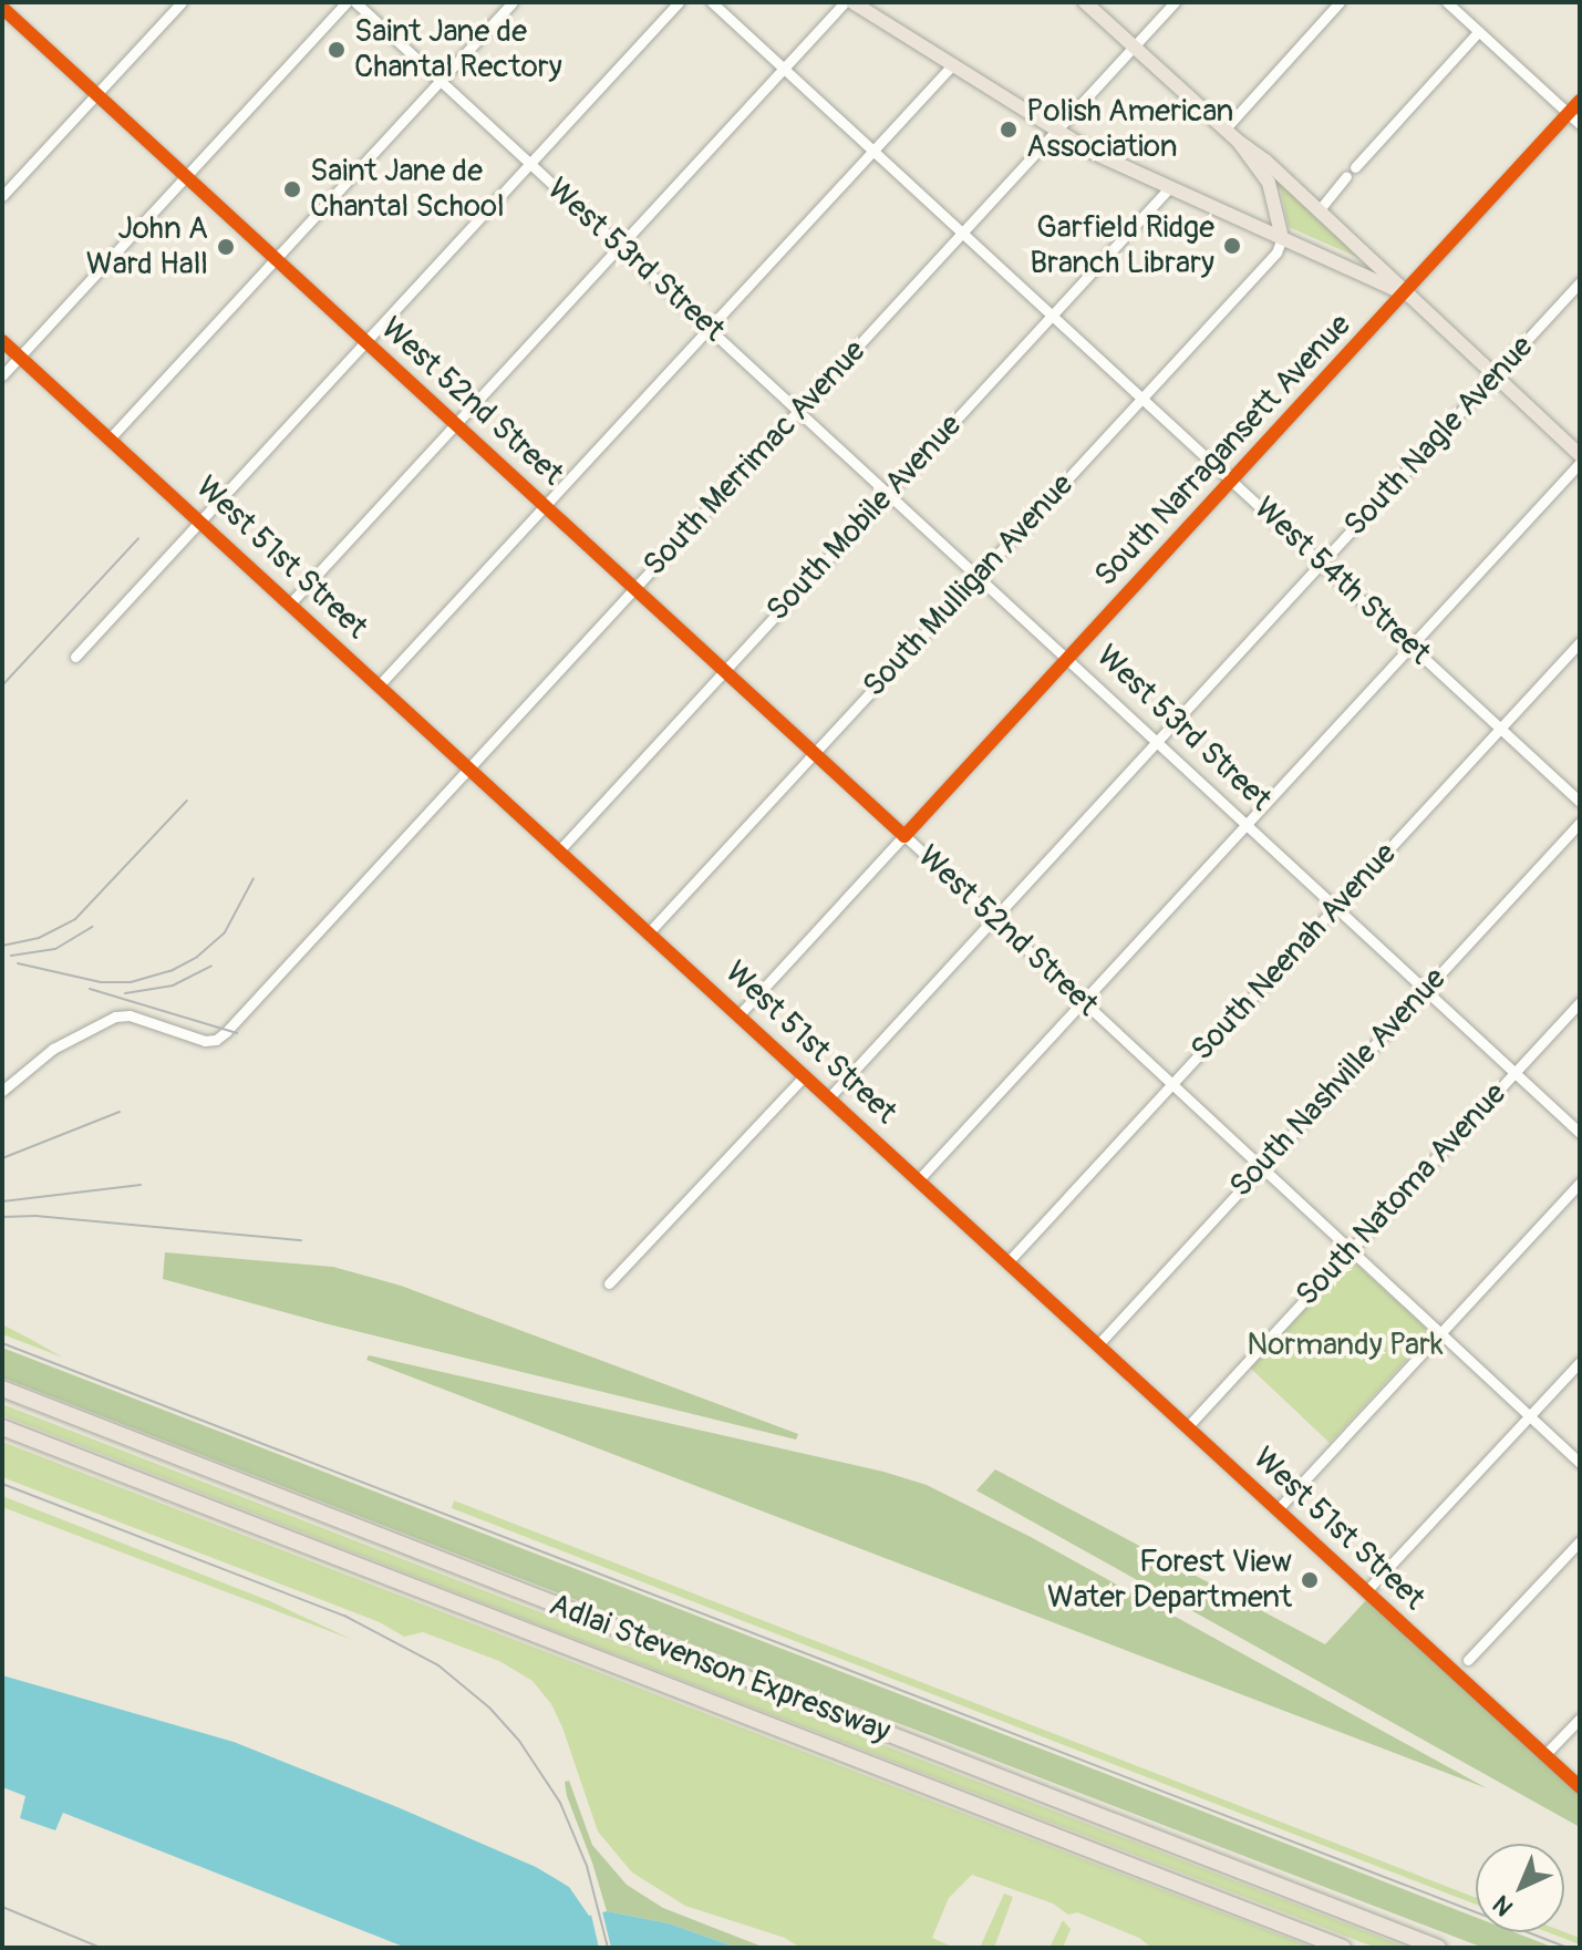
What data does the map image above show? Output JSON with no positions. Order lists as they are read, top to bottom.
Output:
{
  "streets": {
    "highway": ["Adlai Stevenson Expressway"],
    "street": [
      "West 53rd Street",
      "West 52nd Street",
      "South Nagle Avenue",
      "South Narragansett Avenue",
      "South Merrimac Avenue",
      "South Mobile Avenue",
      "West 51st Street",
      "West 54th Street",
      "South Mulligan Avenue",
      "South Neenah Avenue",
      "South Nashville Avenue",
      "South Natoma Avenue"
    ]
  },
  "crossings": [
    ["West 53rd Street", "South Nagle Avenue"],
    ["West 53rd Street", "South Narragansett Avenue"],
    ["West 53rd Street", "South Merrimac Avenue"],
    ["West 53rd Street", "South Mobile Avenue"],
    ["West 53rd Street", "South Mulligan Avenue"],
    ["West 53rd Street", "South Neenah Avenue"],
    ["West 53rd Street", "South Nashville Avenue"],
    ["West 53rd Street", "South Natoma Avenue"],
    ["West 52nd Street", "South Nagle Avenue"],
    ["West 52nd Street", "South Narragansett Avenue"],
    ["West 52nd Street", "South Merrimac Avenue"],
    ["West 52nd Street", "South Mobile Avenue"],
    ["West 52nd Street", "South Mulligan Avenue"],
    ["West 52nd Street", "South Neenah Avenue"],
    ["West 52nd Street", "South Nashville Avenue"],
    ["West 52nd Street", "South Natoma Avenue"],
    ["South Nagle Avenue", "West 51st Street"],
    ["South Nagle Avenue", "West 54th Street"],
    ["South Narragansett Avenue", "West 51st Street"],
    ["South Narragansett Avenue", "West 54th Street"],
    ["South Merrimac Avenue", "West 51st Street"],
    ["South Merrimac Avenue", "West 54th Street"],
    ["South Mobile Avenue", "West 51st Street"],
    ["South Mobile Avenue", "West 54th Street"],
    ["West 51st Street", "South Mulligan Avenue"],
    ["West 51st Street", "South Neenah Avenue"],
    ["West 51st Street", "South Nashville Avenue"],
    ["West 51st Street", "South Natoma Avenue"],
    ["West 54th Street", "South Mulligan Avenue"],
    ["West 54th Street", "South Neenah Avenue"]
  ],
  "parks": ["Normandy Park"],
  "places": [
    "Saint Jane de Chantal Rectory",
    "Polish American Association",
    "Saint Jane de Chantal School",
    "Garfield Ridge Branch Library",
    "John A Ward Hall",
    "Forest View Water Department"
  ],
  "north": "bottom left"
}
